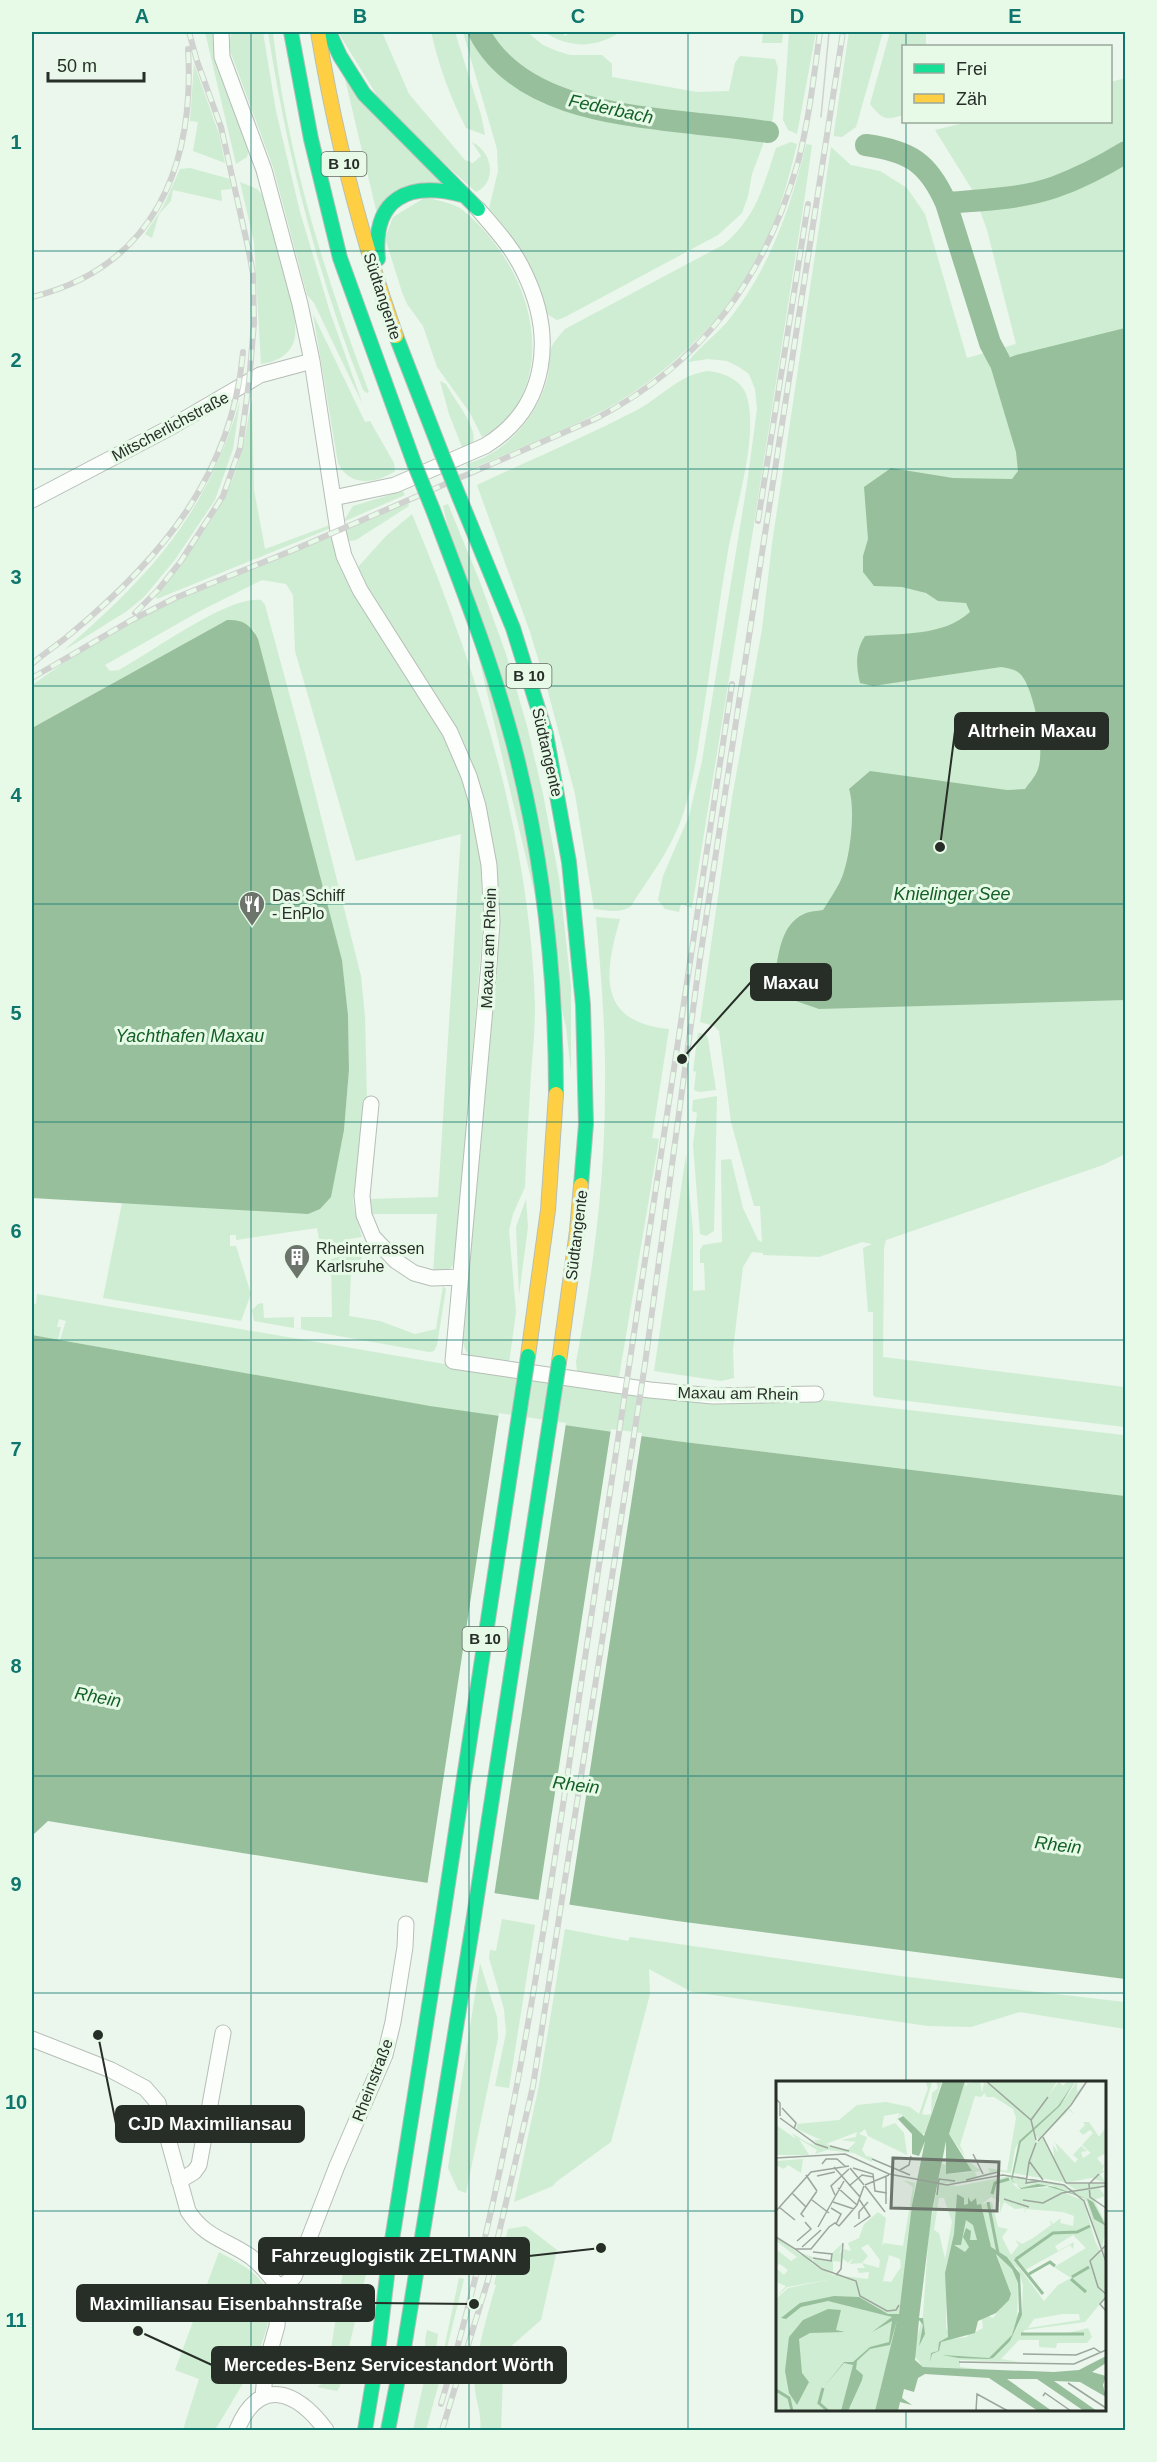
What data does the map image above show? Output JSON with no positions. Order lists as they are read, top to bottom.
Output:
{
  "streets": {
    "highway": ["B 10", "Südtangente"],
    "street": ["Mitscherlichstraße", "Maxau am Rhein", "Rheinstraße"]
  },
  "crossings": [
    ["Mitscherlichstraße", "Maxau am Rhein"]
  ],
  "water": [
    "Federbach",
    "Knielinger See",
    "Yachthafen Maxau",
    "Rhein"
  ],
  "places": {
    "other": [
      "Altrhein Maxau",
      "Maxau",
      "CJD Maximiliansau",
      "Fahrzeuglogistik ZELTMANN",
      "Maximiliansau Eisenbahnstraße",
      "Mercedes-Benz Servicestandort Wörth"
    ],
    "restaurant": ["Das Schiff - EnPlo"],
    "building": ["Rheinterrassen Karlsruhe"]
  },
  "legend": ["Frei", "Zäh"],
  "scale_bar": "50 m",
  "grid": {
    "columns": [
      "A",
      "B",
      "C",
      "D",
      "E"
    ],
    "rows": [
      "1",
      "2",
      "3",
      "4",
      "5",
      "6",
      "7",
      "8",
      "9",
      "10",
      "11"
    ]
  }
}
